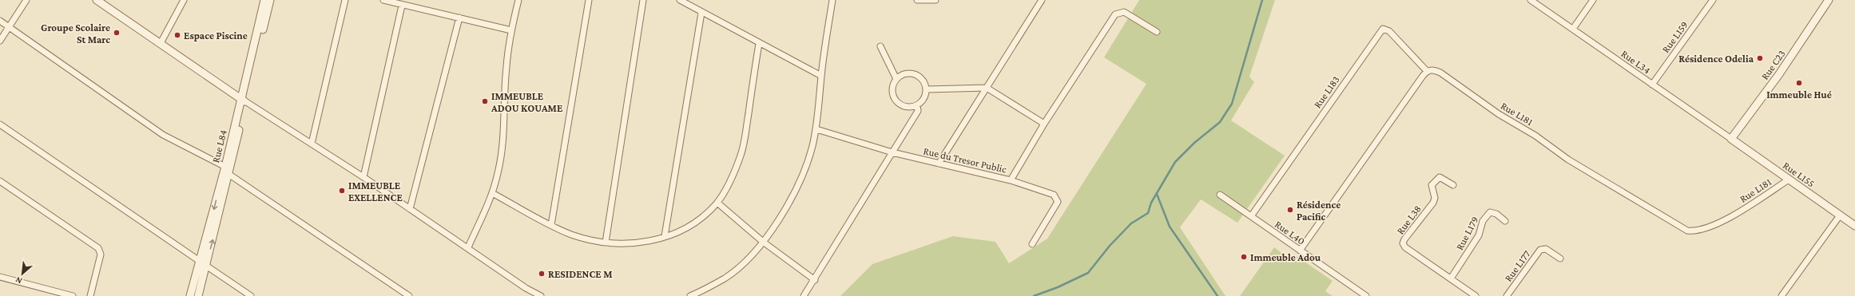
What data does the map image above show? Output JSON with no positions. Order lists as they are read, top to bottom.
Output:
{
  "streets": {
    "street": [
      "Rue L159",
      "Rue L34",
      "Rue C23",
      "Rue L183",
      "Rue L181",
      "Rue L84",
      "Rue du Tresor Public",
      "Rue L155",
      "Rue L38",
      "Rue L40",
      "Rue L179",
      "Rue L177"
    ]
  },
  "crossings": [
    ["Rue L159", "Rue L34"],
    ["Rue L34", "Rue C23"],
    ["Rue L34", "Rue L155"],
    ["Rue C23", "Rue L155"],
    ["Rue L183", "Rue L181"],
    ["Rue L183", "Rue L40"],
    ["Rue L181", "Rue L155"],
    ["Rue L38", "Rue L179"]
  ],
  "places": [
    "Groupe Scolaire St Marc",
    "Espace Piscine",
    "Résidence Odelia",
    "Immeuble Hué",
    "IMMEUBLE ADOU KOUAME",
    "IMMEUBLE EXELLENCE",
    "Résidence Pacific",
    "Immeuble Adou",
    "RESIDENCE M"
  ],
  "north": "bottom left"
}
